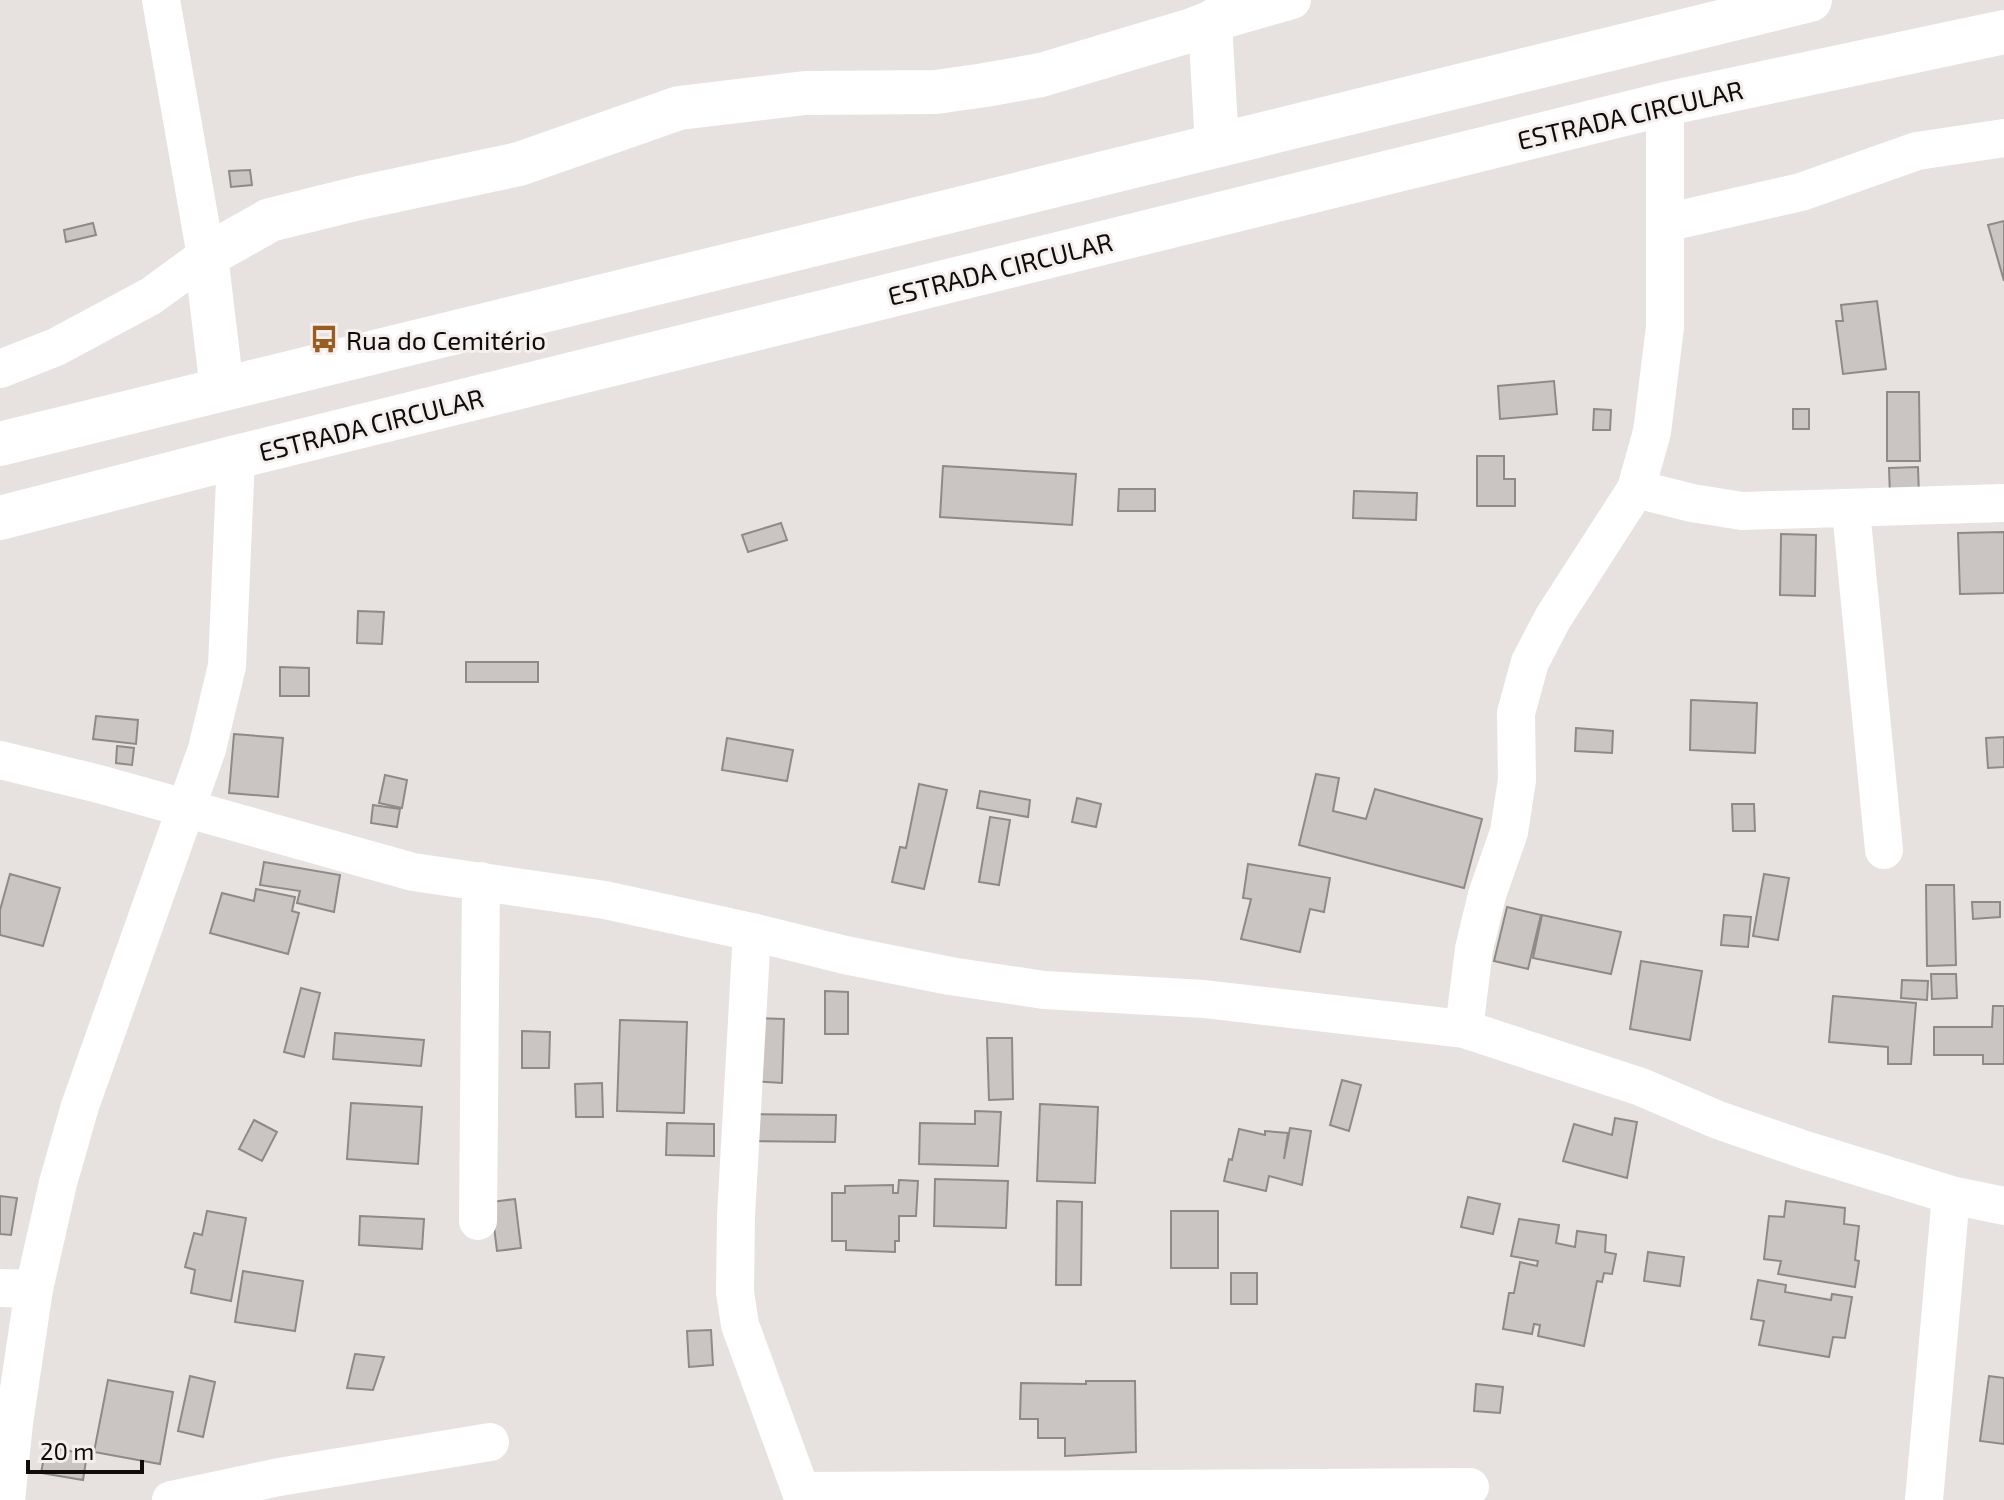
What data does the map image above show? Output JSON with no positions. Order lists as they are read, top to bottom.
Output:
{
  "streets": {
    "main road": ["ESTRADA CIRCULAR"]
  },
  "places": {
    "bus stop": ["Rua do Cemitério"]
  },
  "scale_bar": "20 m"
}
